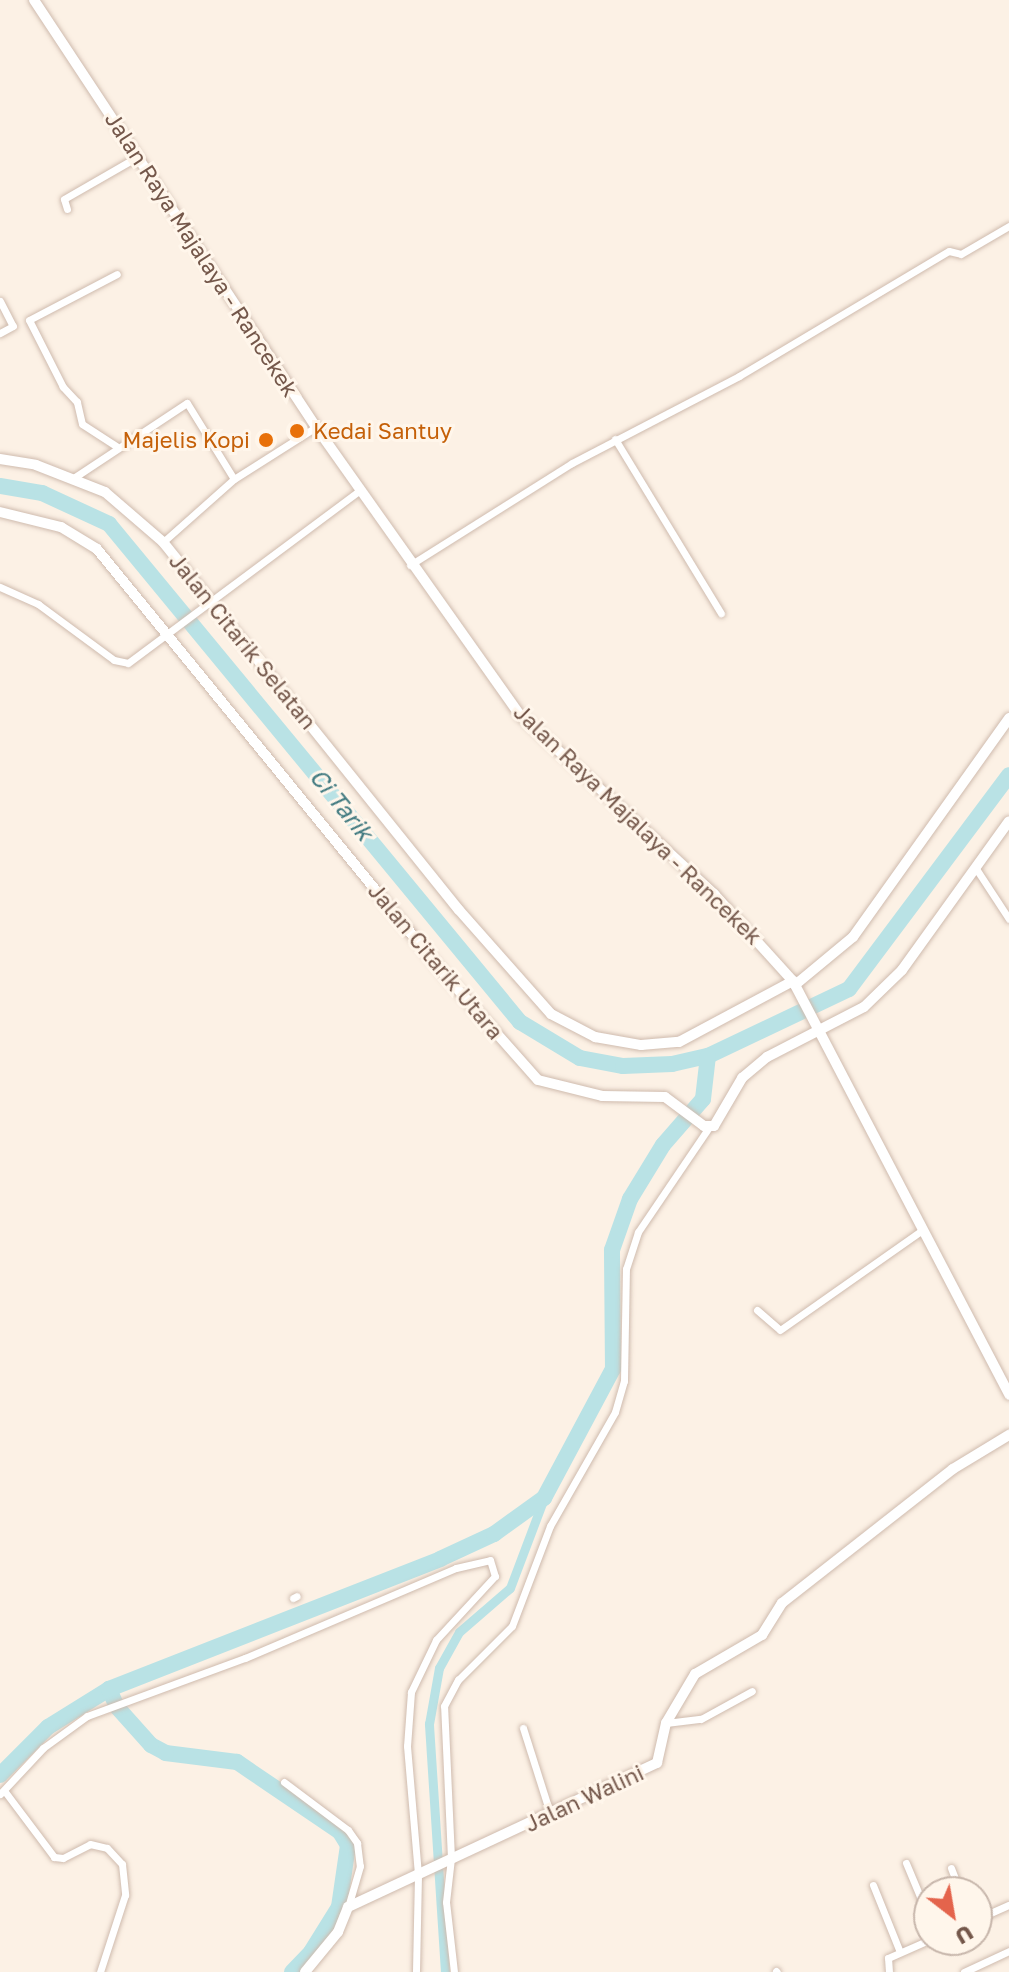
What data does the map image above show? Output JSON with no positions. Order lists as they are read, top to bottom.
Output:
{
  "streets": {
    "street": [
      "Jalan Raya Majalaya - Rancekek",
      "Jalan Citarik Selatan",
      "Jalan Citarik Utara",
      "Jalan Walini"
    ]
  },
  "crossings": [
    ["Jalan Raya Majalaya - Rancekek", "Jalan Citarik Selatan"]
  ],
  "water": ["Ci Tarik"],
  "places": ["Kedai Santuy", "Majelis Kopi"],
  "north": "bottom right"
}
